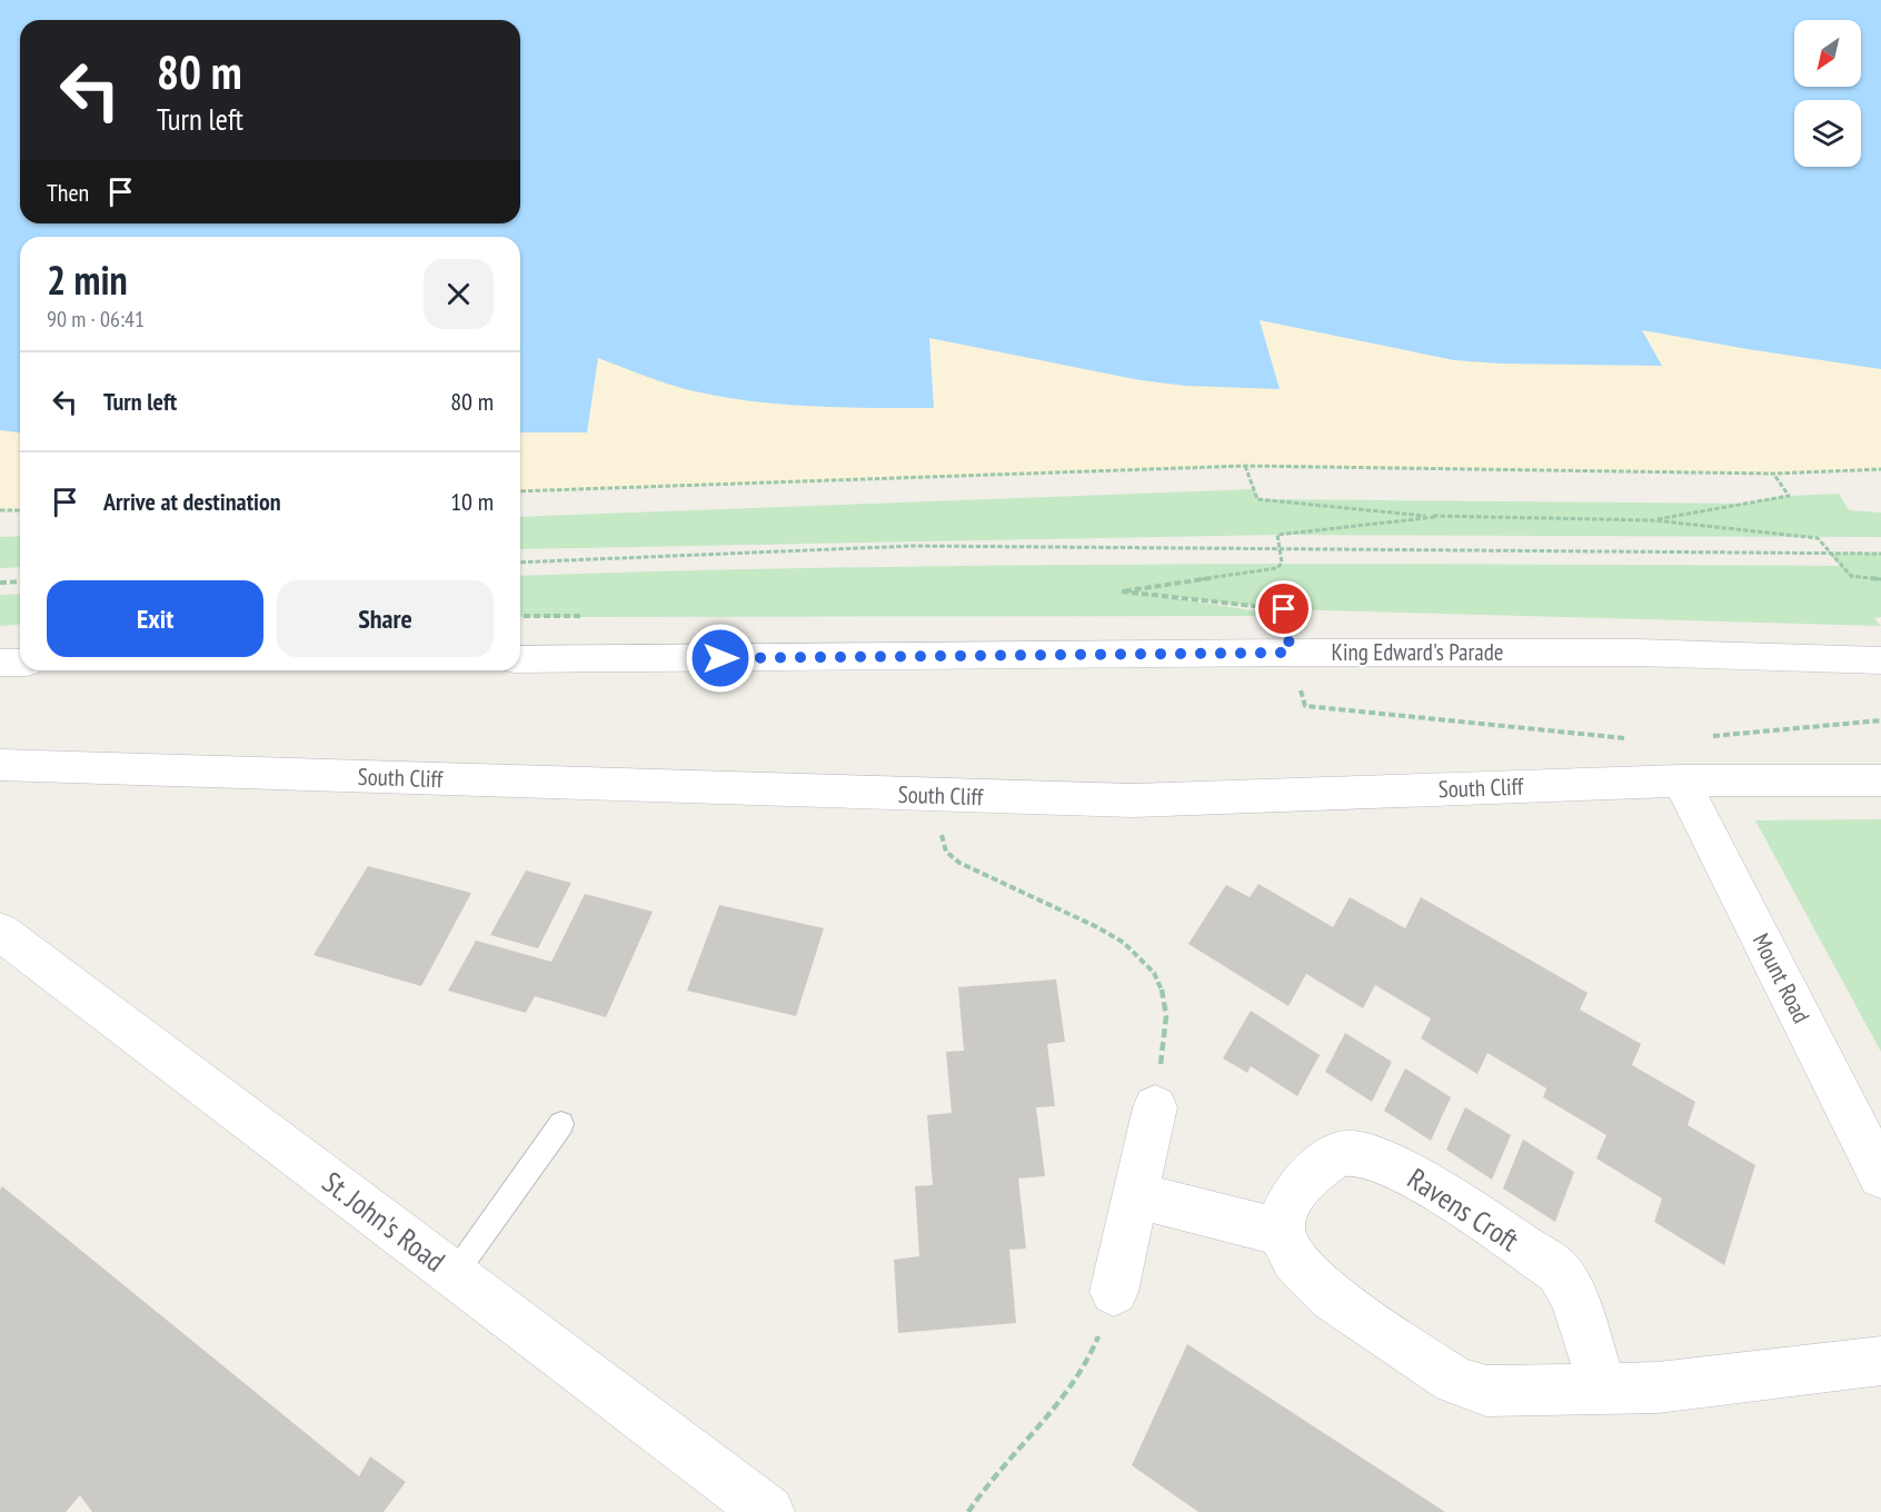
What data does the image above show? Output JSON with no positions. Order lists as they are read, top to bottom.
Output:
{
  "streets": {
    "street": [
      "King Edward's Parade",
      "South Cliff",
      "Mount Road",
      "Ravens Croft",
      "St. John's Road"
    ]
  },
  "crossings": [
    ["South Cliff", "Mount Road"]
  ],
  "north": "bottom left",
  "page": {
    "turn": ["80 m", "Turn left"],
    "then": "Then",
    "heading": ["2 min", "90 m · 06:41"],
    "list": [
      {
        "name": "Turn left",
        "value": "80 m"
      },
      {
        "name": "Arrive at destination",
        "value": "10 m"
      }
    ],
    "buttons": ["Exit", "Share"]
  }
}
